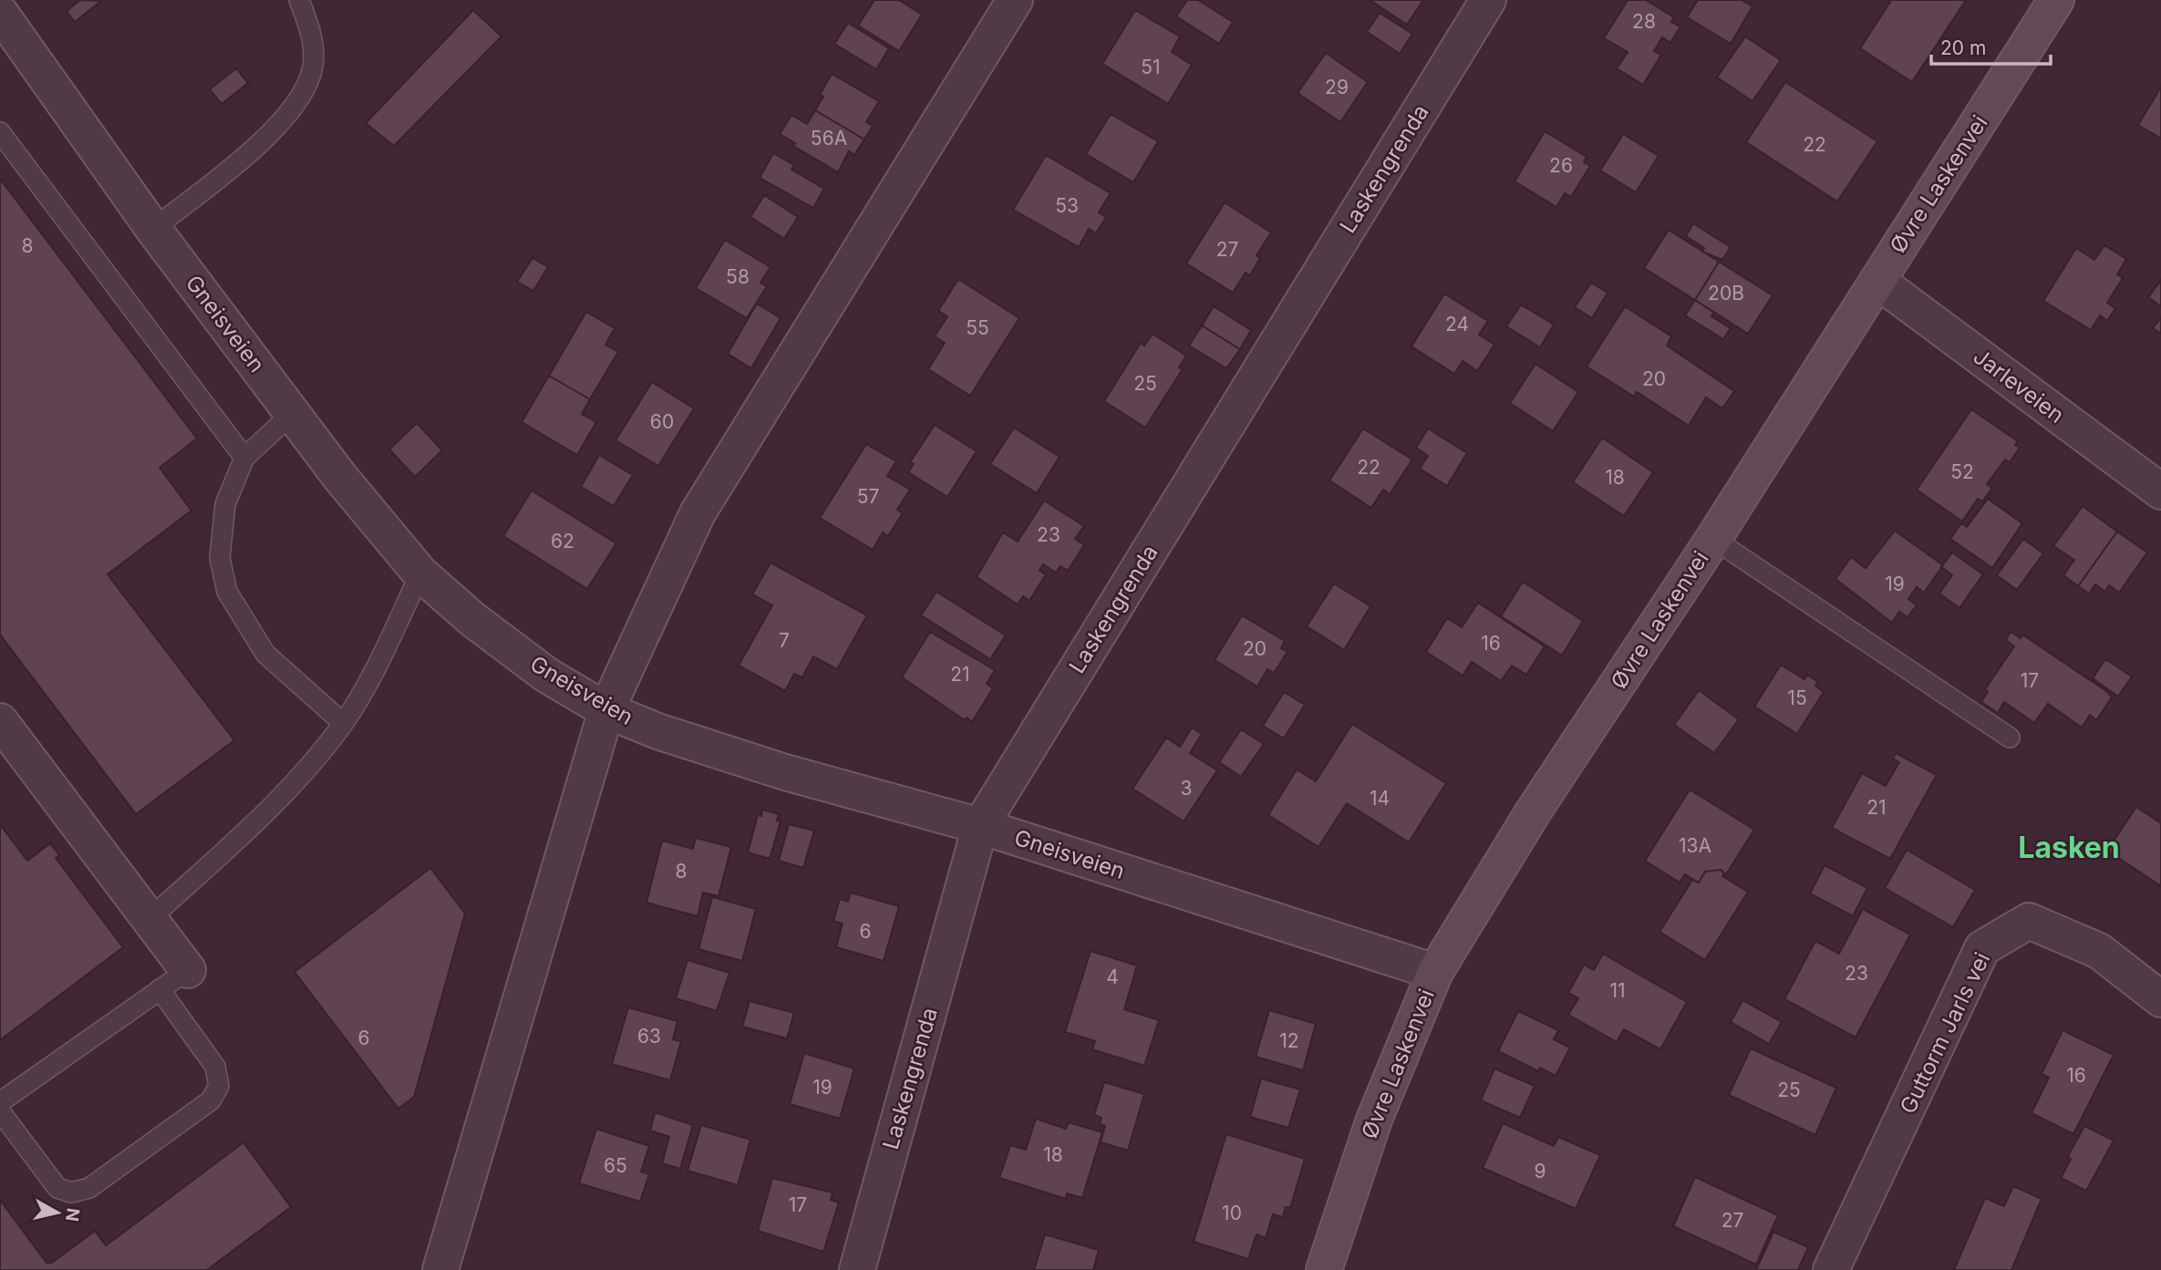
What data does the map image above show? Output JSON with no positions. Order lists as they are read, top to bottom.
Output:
{
  "streets": {
    "street": [
      "Laskengrenda",
      "Øvre Laskenvei",
      "Gneisveien",
      "Jarleveien",
      "Guttorm Jarls vei"
    ]
  },
  "crossings": [
    ["Laskengrenda", "Gneisveien"],
    ["Øvre Laskenvei", "Gneisveien"],
    ["Øvre Laskenvei", "Jarleveien"]
  ],
  "districts": ["Lasken"],
  "house_numbers": [
    "28",
    "51",
    "29",
    "56A",
    "22",
    "26",
    "53",
    "8",
    "27",
    "58",
    "20B",
    "24",
    "55",
    "20",
    "25",
    "60",
    "22",
    "52",
    "18",
    "57",
    "23",
    "62",
    "19",
    "7",
    "16",
    "20",
    "21",
    "17",
    "15",
    "3",
    "14",
    "21",
    "13A",
    "8",
    "6",
    "23",
    "4",
    "11",
    "63",
    "6",
    "12",
    "16",
    "19",
    "25",
    "18",
    "65",
    "9",
    "17",
    "10",
    "27"
  ],
  "scale_bar": "20 m",
  "north": "right"
}
